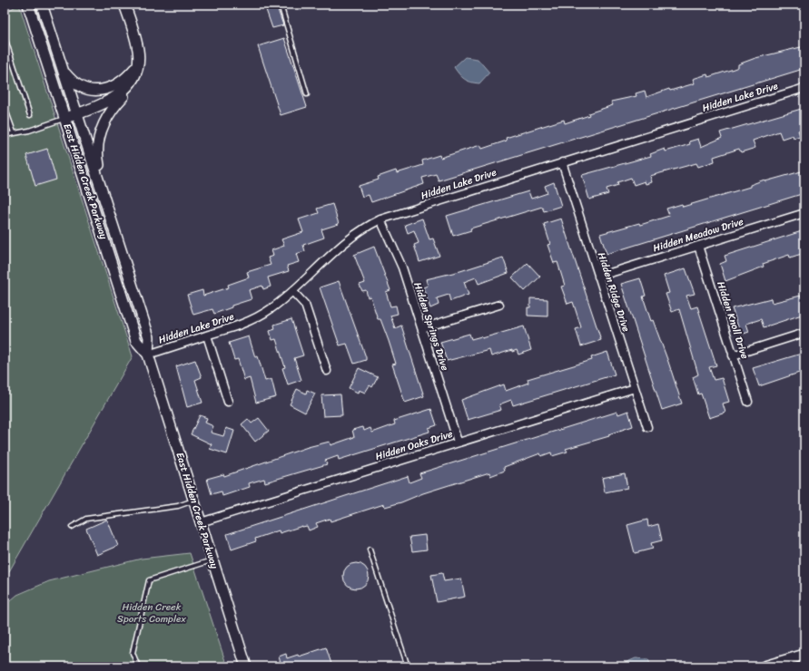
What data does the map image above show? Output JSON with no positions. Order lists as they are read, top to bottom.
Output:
{
  "streets": {
    "main road": ["East Hidden Creek Parkway"],
    "street": [
      "Hidden Lake Drive",
      "Hidden Meadow Drive",
      "Hidden Ridge Drive",
      "Hidden Knoll Drive",
      "Hidden Springs Drive",
      "Hidden Oaks Drive"
    ]
  },
  "crossings": [
    ["Hidden Lake Drive", "East Hidden Creek Parkway"],
    ["Hidden Lake Drive", "Hidden Ridge Drive"],
    ["Hidden Lake Drive", "Hidden Springs Drive"],
    ["East Hidden Creek Parkway", "Hidden Oaks Drive"],
    ["Hidden Meadow Drive", "Hidden Ridge Drive"],
    ["Hidden Meadow Drive", "Hidden Knoll Drive"],
    ["Hidden Ridge Drive", "Hidden Oaks Drive"],
    ["Hidden Springs Drive", "Hidden Oaks Drive"]
  ],
  "parks": ["Hidden Creek Sports Complex"]
}
